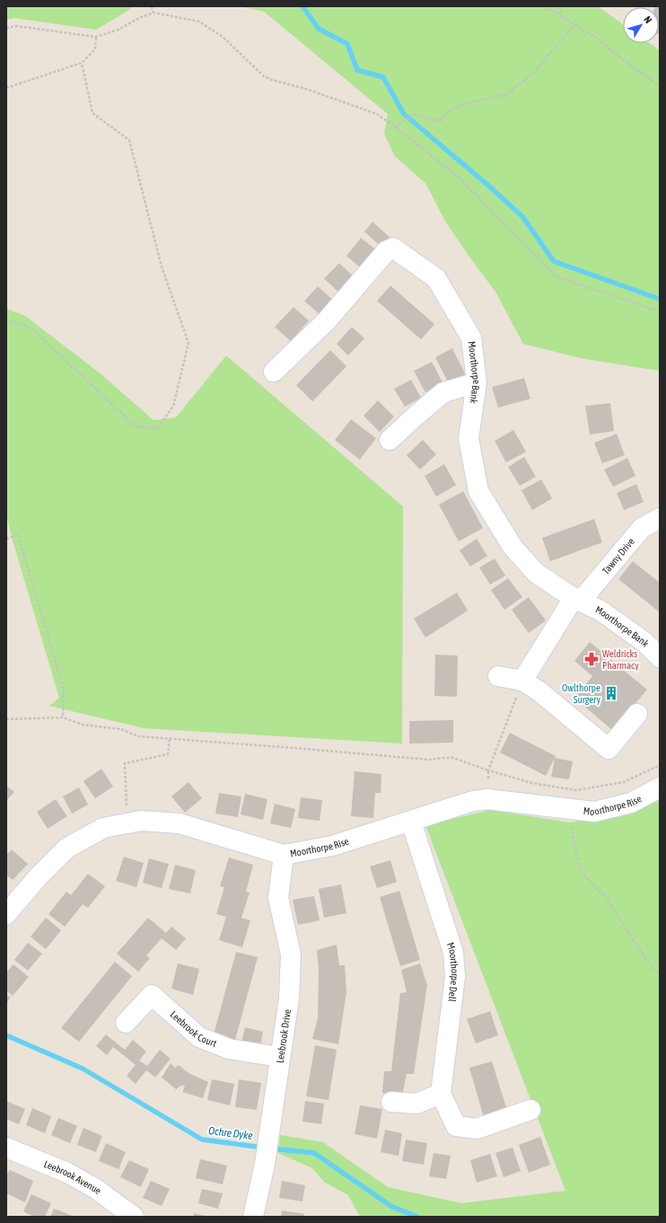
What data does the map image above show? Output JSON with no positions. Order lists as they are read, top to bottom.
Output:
{
  "streets": {
    "street": [
      "Moorthorpe Bank",
      "Tawny Drive",
      "Moorthorpe Rise",
      "Moorthorpe Dell",
      "Leebrook Court",
      "Leebrook Drive",
      "Leebrook Avenue"
    ]
  },
  "crossings": [
    ["Moorthorpe Bank", "Tawny Drive"],
    ["Moorthorpe Rise", "Moorthorpe Dell"],
    ["Moorthorpe Rise", "Leebrook Drive"],
    ["Leebrook Court", "Leebrook Drive"]
  ],
  "water": ["Ochre Dyke"],
  "places": {
    "pharmacy": ["Weldricks Pharmacy"],
    "building": ["Owlthorpe Surgery"]
  },
  "north": "top right"
}
